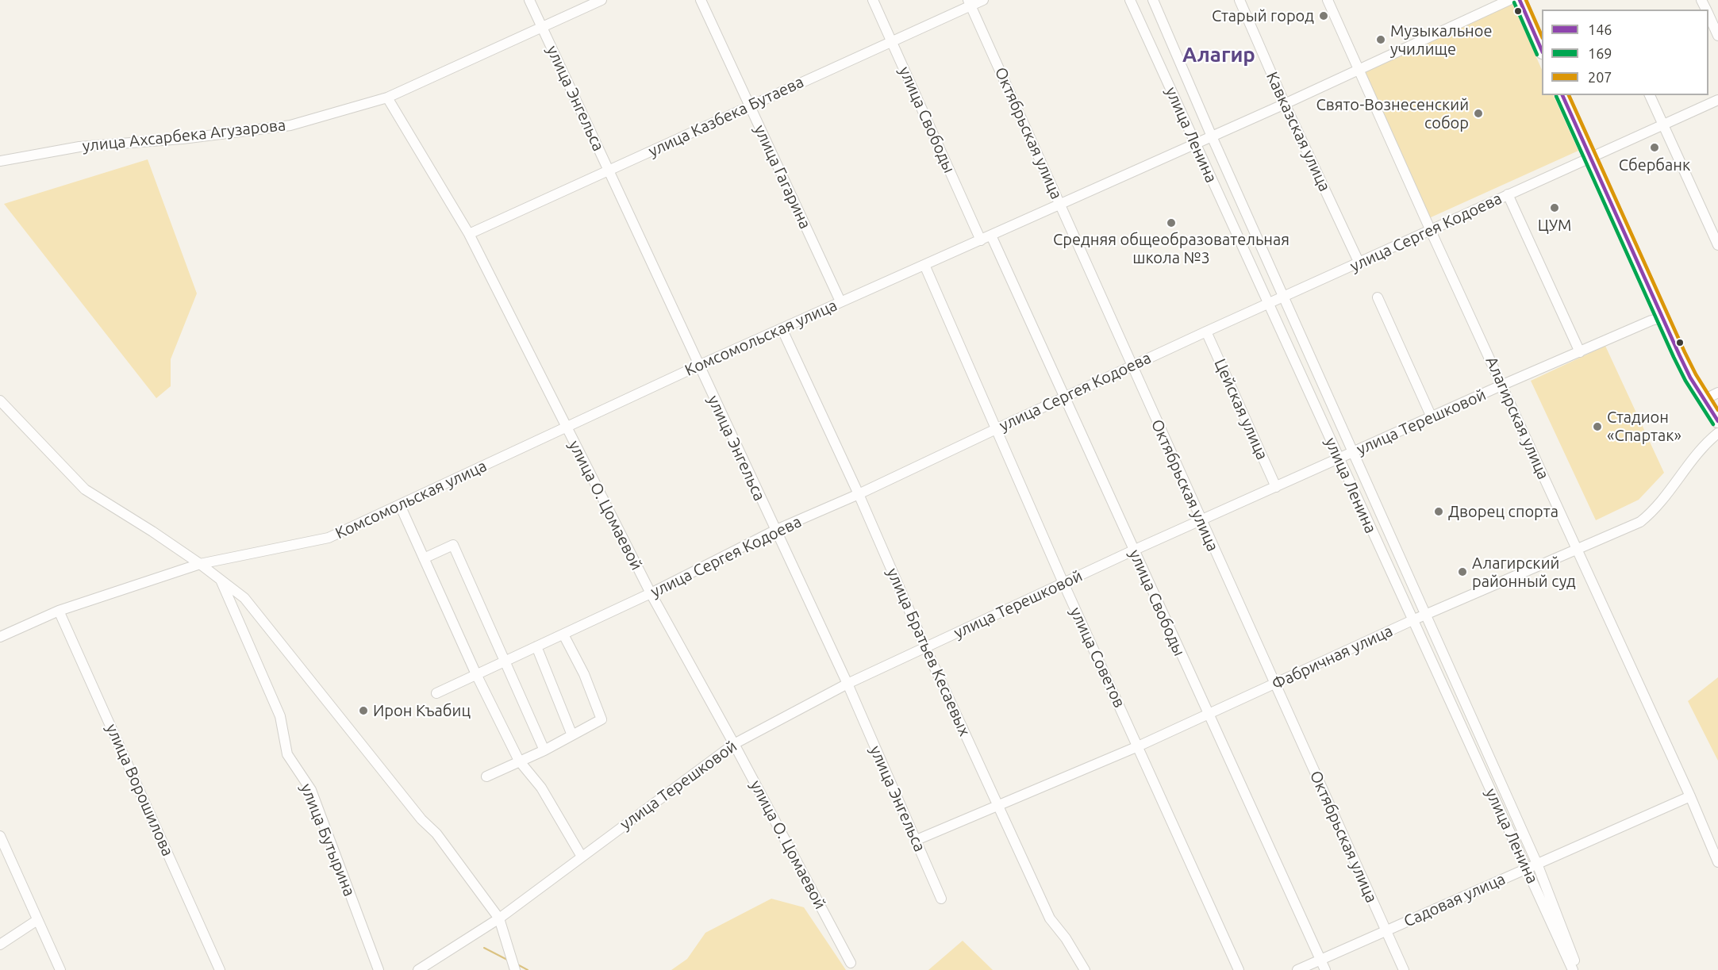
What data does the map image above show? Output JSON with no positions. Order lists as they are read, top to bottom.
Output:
{
  "streets": {
    "street": [
      "улица Энгельса",
      "улица Казбека Бутаева",
      "улица Свободы",
      "Кавказская улица",
      "Октябрьская улица",
      "улица Ленина",
      "улица Ахсарбека Агузарова",
      "улица Гагарина",
      "улица Сергея Кодоева",
      "Комсомольская улица",
      "Цейская улица",
      "Алагирская улица",
      "улица Терешковой",
      "улица О. Цомаевой",
      "улица Братьев Кесаевых",
      "улица Советов",
      "Фабричная улица",
      "улица Ворошилова",
      "улица Бутырина",
      "Садовая улица"
    ]
  },
  "crossings": [
    ["улица Энгельса", "улица Казбека Бутаева"],
    ["улица Энгельса", "улица Ахсарбека Агузарова"],
    ["улица Энгельса", "улица Сергея Кодоева"],
    ["улица Энгельса", "Комсомольская улица"],
    ["улица Энгельса", "улица Терешковой"],
    ["улица Энгельса", "Фабричная улица"],
    ["улица Казбека Бутаева", "улица Свободы"],
    ["улица Казбека Бутаева", "Октябрьская улица"],
    ["улица Казбека Бутаева", "улица Гагарина"],
    ["улица Казбека Бутаева", "улица О. Цомаевой"],
    ["улица Свободы", "улица Сергея Кодоева"],
    ["улица Свободы", "Комсомольская улица"],
    ["улица Свободы", "улица Терешковой"],
    ["улица Свободы", "Фабричная улица"],
    ["улица Свободы", "Садовая улица"],
    ["Кавказская улица", "улица Сергея Кодоева"],
    ["Кавказская улица", "Комсомольская улица"],
    ["Октябрьская улица", "улица Сергея Кодоева"],
    ["Октябрьская улица", "Комсомольская улица"],
    ["Октябрьская улица", "улица Терешковой"],
    ["Октябрьская улица", "Фабричная улица"],
    ["Октябрьская улица", "Садовая улица"],
    ["улица Ленина", "улица Сергея Кодоева"],
    ["улица Ленина", "Комсомольская улица"],
    ["улица Ленина", "улица Терешковой"],
    ["улица Ленина", "Фабричная улица"],
    ["улица Ленина", "Садовая улица"],
    ["улица Ахсарбека Агузарова", "улица О. Цомаевой"],
    ["улица Гагарина", "Комсомольская улица"],
    ["улица Сергея Кодоева", "Цейская улица"],
    ["улица Сергея Кодоева", "Алагирская улица"],
    ["улица Сергея Кодоева", "улица О. Цомаевой"],
    ["улица Сергея Кодоева", "улица Братьев Кесаевых"],
    ["улица Сергея Кодоева", "улица Советов"],
    ["Комсомольская улица", "Алагирская улица"],
    ["Комсомольская улица", "улица О. Цомаевой"],
    ["Комсомольская улица", "улица Братьев Кесаевых"],
    ["Комсомольская улица", "улица Советов"],
    ["Комсомольская улица", "улица Ворошилова"],
    ["Цейская улица", "улица Терешковой"],
    ["Алагирская улица", "улица Терешковой"],
    ["Алагирская улица", "Фабричная улица"],
    ["Алагирская улица", "Садовая улица"],
    ["улица Терешковой", "улица О. Цомаевой"],
    ["улица Терешковой", "улица Братьев Кесаевых"],
    ["улица Терешковой", "улица Советов"],
    ["улица Братьев Кесаевых", "Фабричная улица"],
    ["улица Советов", "Фабричная улица"]
  ],
  "districts": ["Алагир"],
  "places": [
    "Старый город",
    "Музыкальное училище",
    "Свято-Вознесенский собор",
    "Сбербанк",
    "ЦУМ",
    "Средняя общеобразовательная школа №3",
    "Стадион «Спартак»",
    "Дворец спорта",
    "Алагирский районный суд",
    "Ирон Къабиц"
  ],
  "lines": ["transit line 146", "transit line 207", "transit line 169"],
  "legend": ["146", "169", "207"]
}
